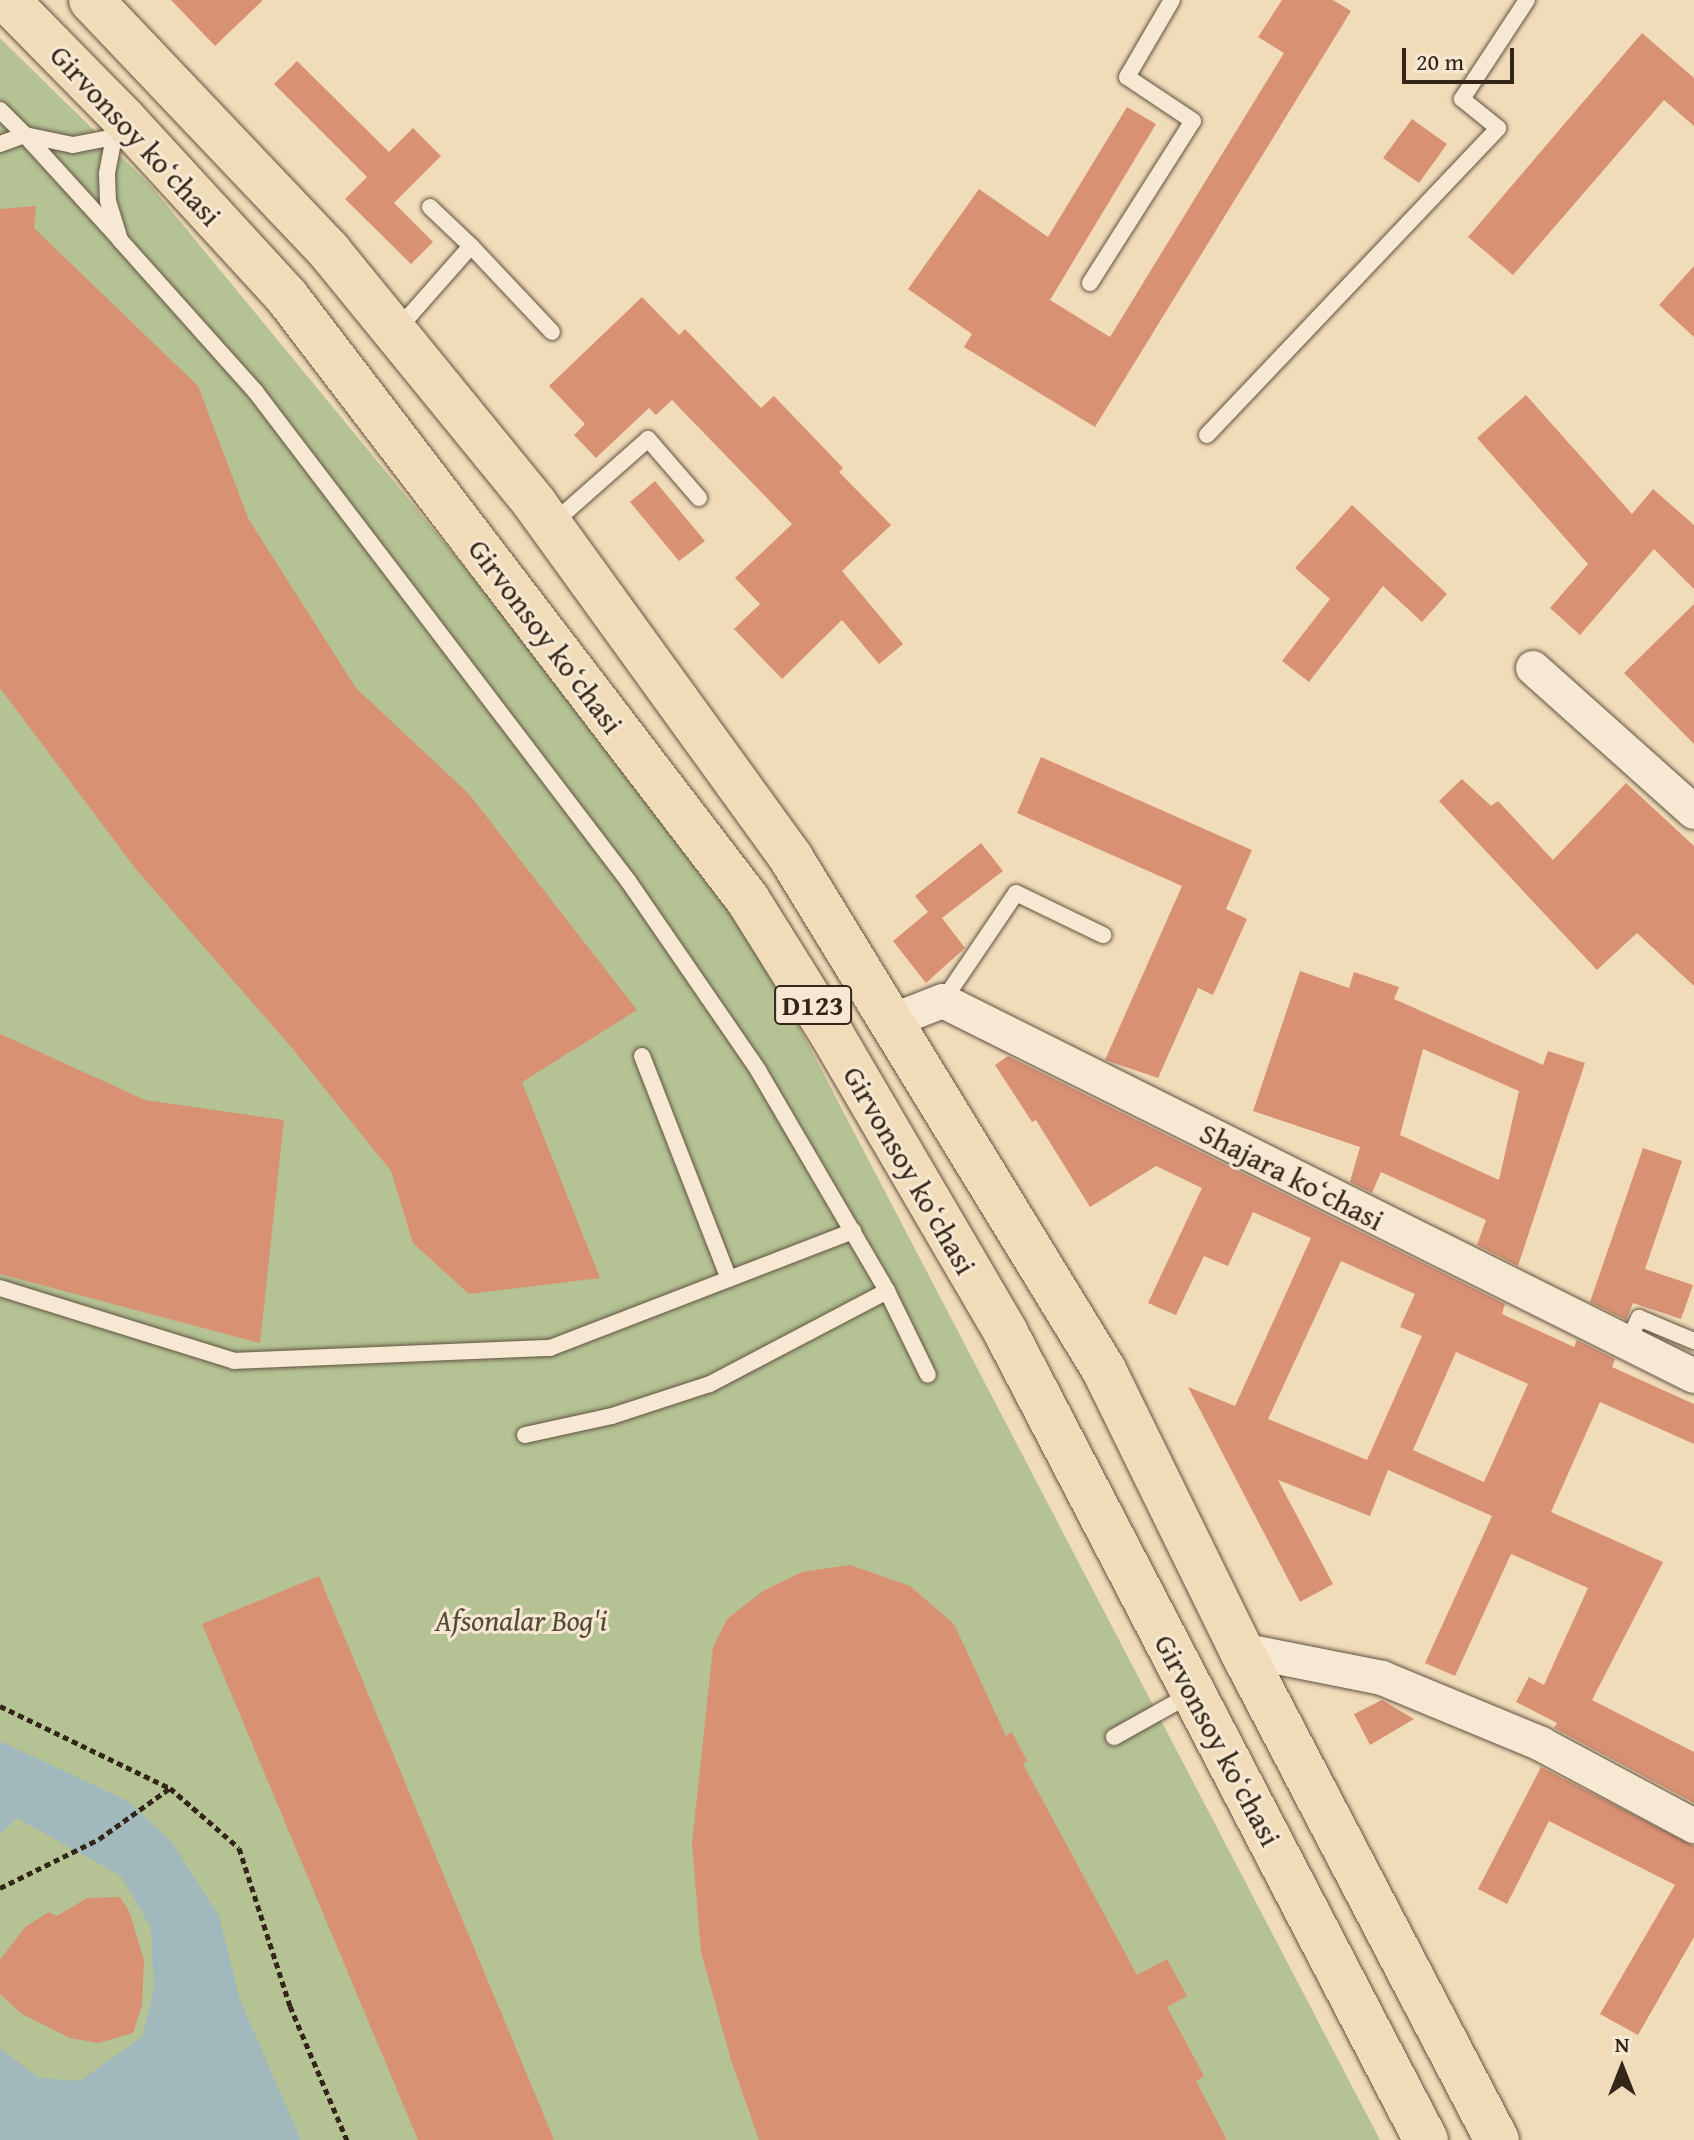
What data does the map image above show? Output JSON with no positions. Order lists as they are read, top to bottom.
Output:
{
  "streets": {
    "main road": ["Girvonsoy koʻchasi", "D123"],
    "street": ["Shajara koʻchasi"]
  },
  "parks": ["Afsonalar Bog'i"],
  "scale_bar": "20 m",
  "north": "top"
}
